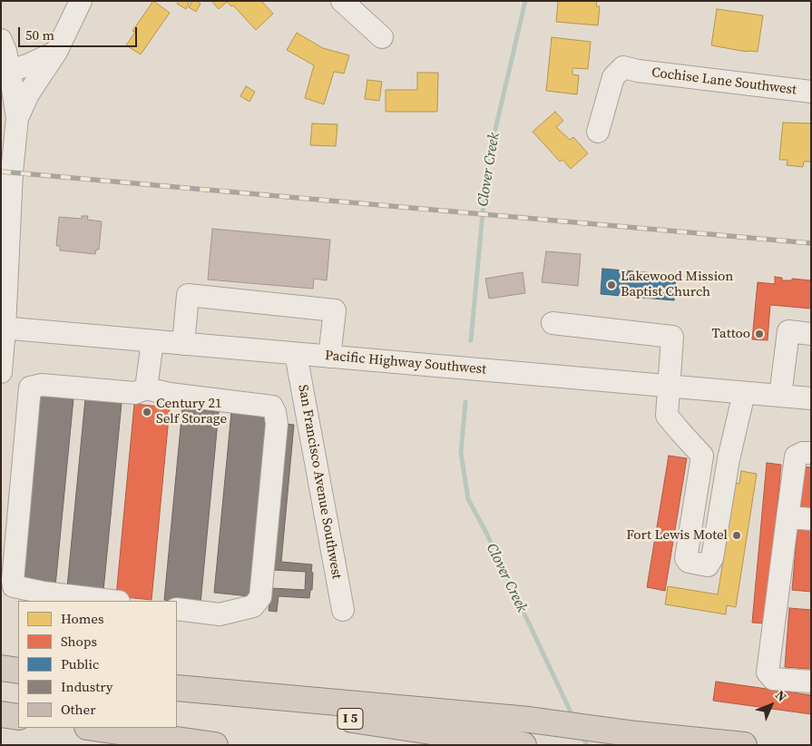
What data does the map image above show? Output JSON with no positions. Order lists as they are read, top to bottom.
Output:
{
  "streets": {
    "highway": ["I 5"],
    "street": ["Cochise Lane Southwest", "Pacific Highway Southwest", "San Francisco Avenue Southwest"]
  },
  "crossings": [
    ["Pacific Highway Southwest", "San Francisco Avenue Southwest"]
  ],
  "water": ["Clover Creek"],
  "places": [
    "Lakewood Mission Baptist Church",
    "Tattoo",
    "Century 21 Self Storage",
    "Fort Lewis Motel"
  ],
  "legend": [
    "Homes",
    "Shops",
    "Public",
    "Industry",
    "Other"
  ],
  "scale_bar": "50 m",
  "north": "top right"
}
